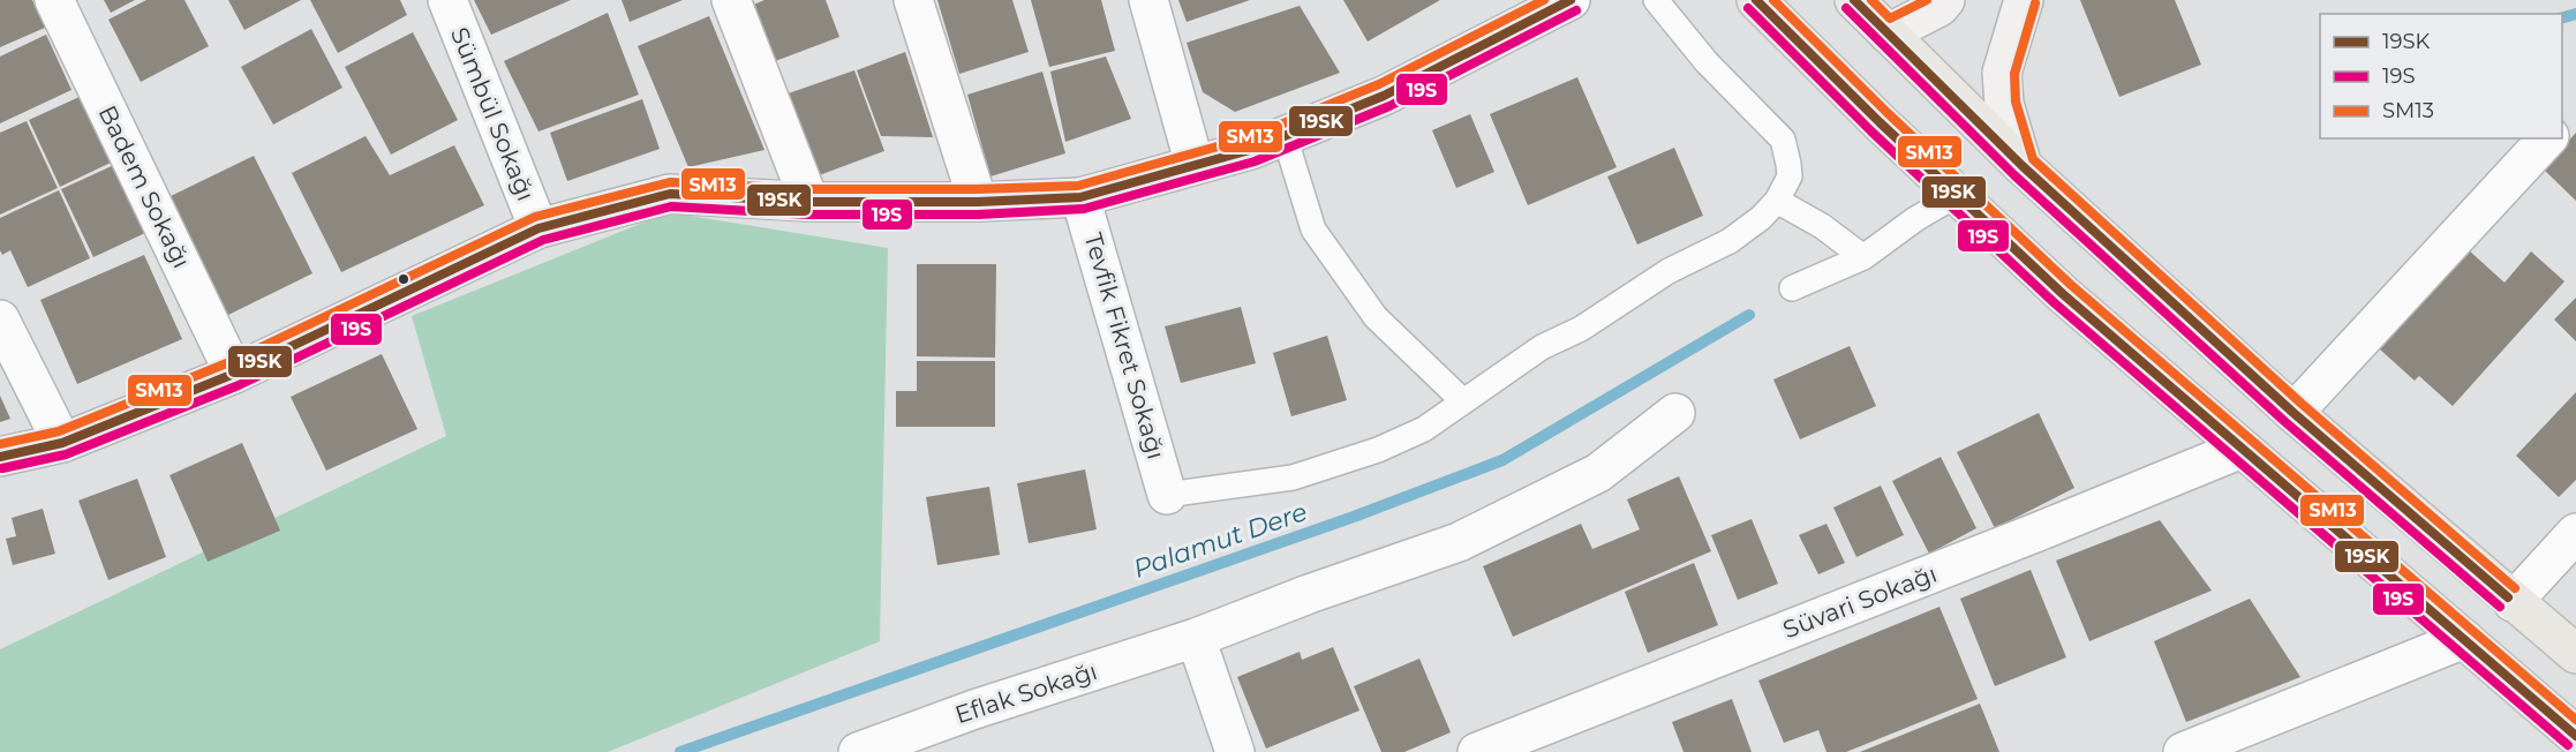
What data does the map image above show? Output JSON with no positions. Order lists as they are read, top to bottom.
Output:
{
  "streets": {
    "street": [
      "Sümbül Sokağı",
      "Badem Sokağı",
      "Tevfik Fikret Sokağı",
      "Süvari Sokağı",
      "Eflak Sokağı"
    ]
  },
  "water": ["Palamut Dere"],
  "lines": ["transit line 19SK", "transit line SM13", "transit line 19S"],
  "legend": ["19SK", "19S", "SM13"]
}
